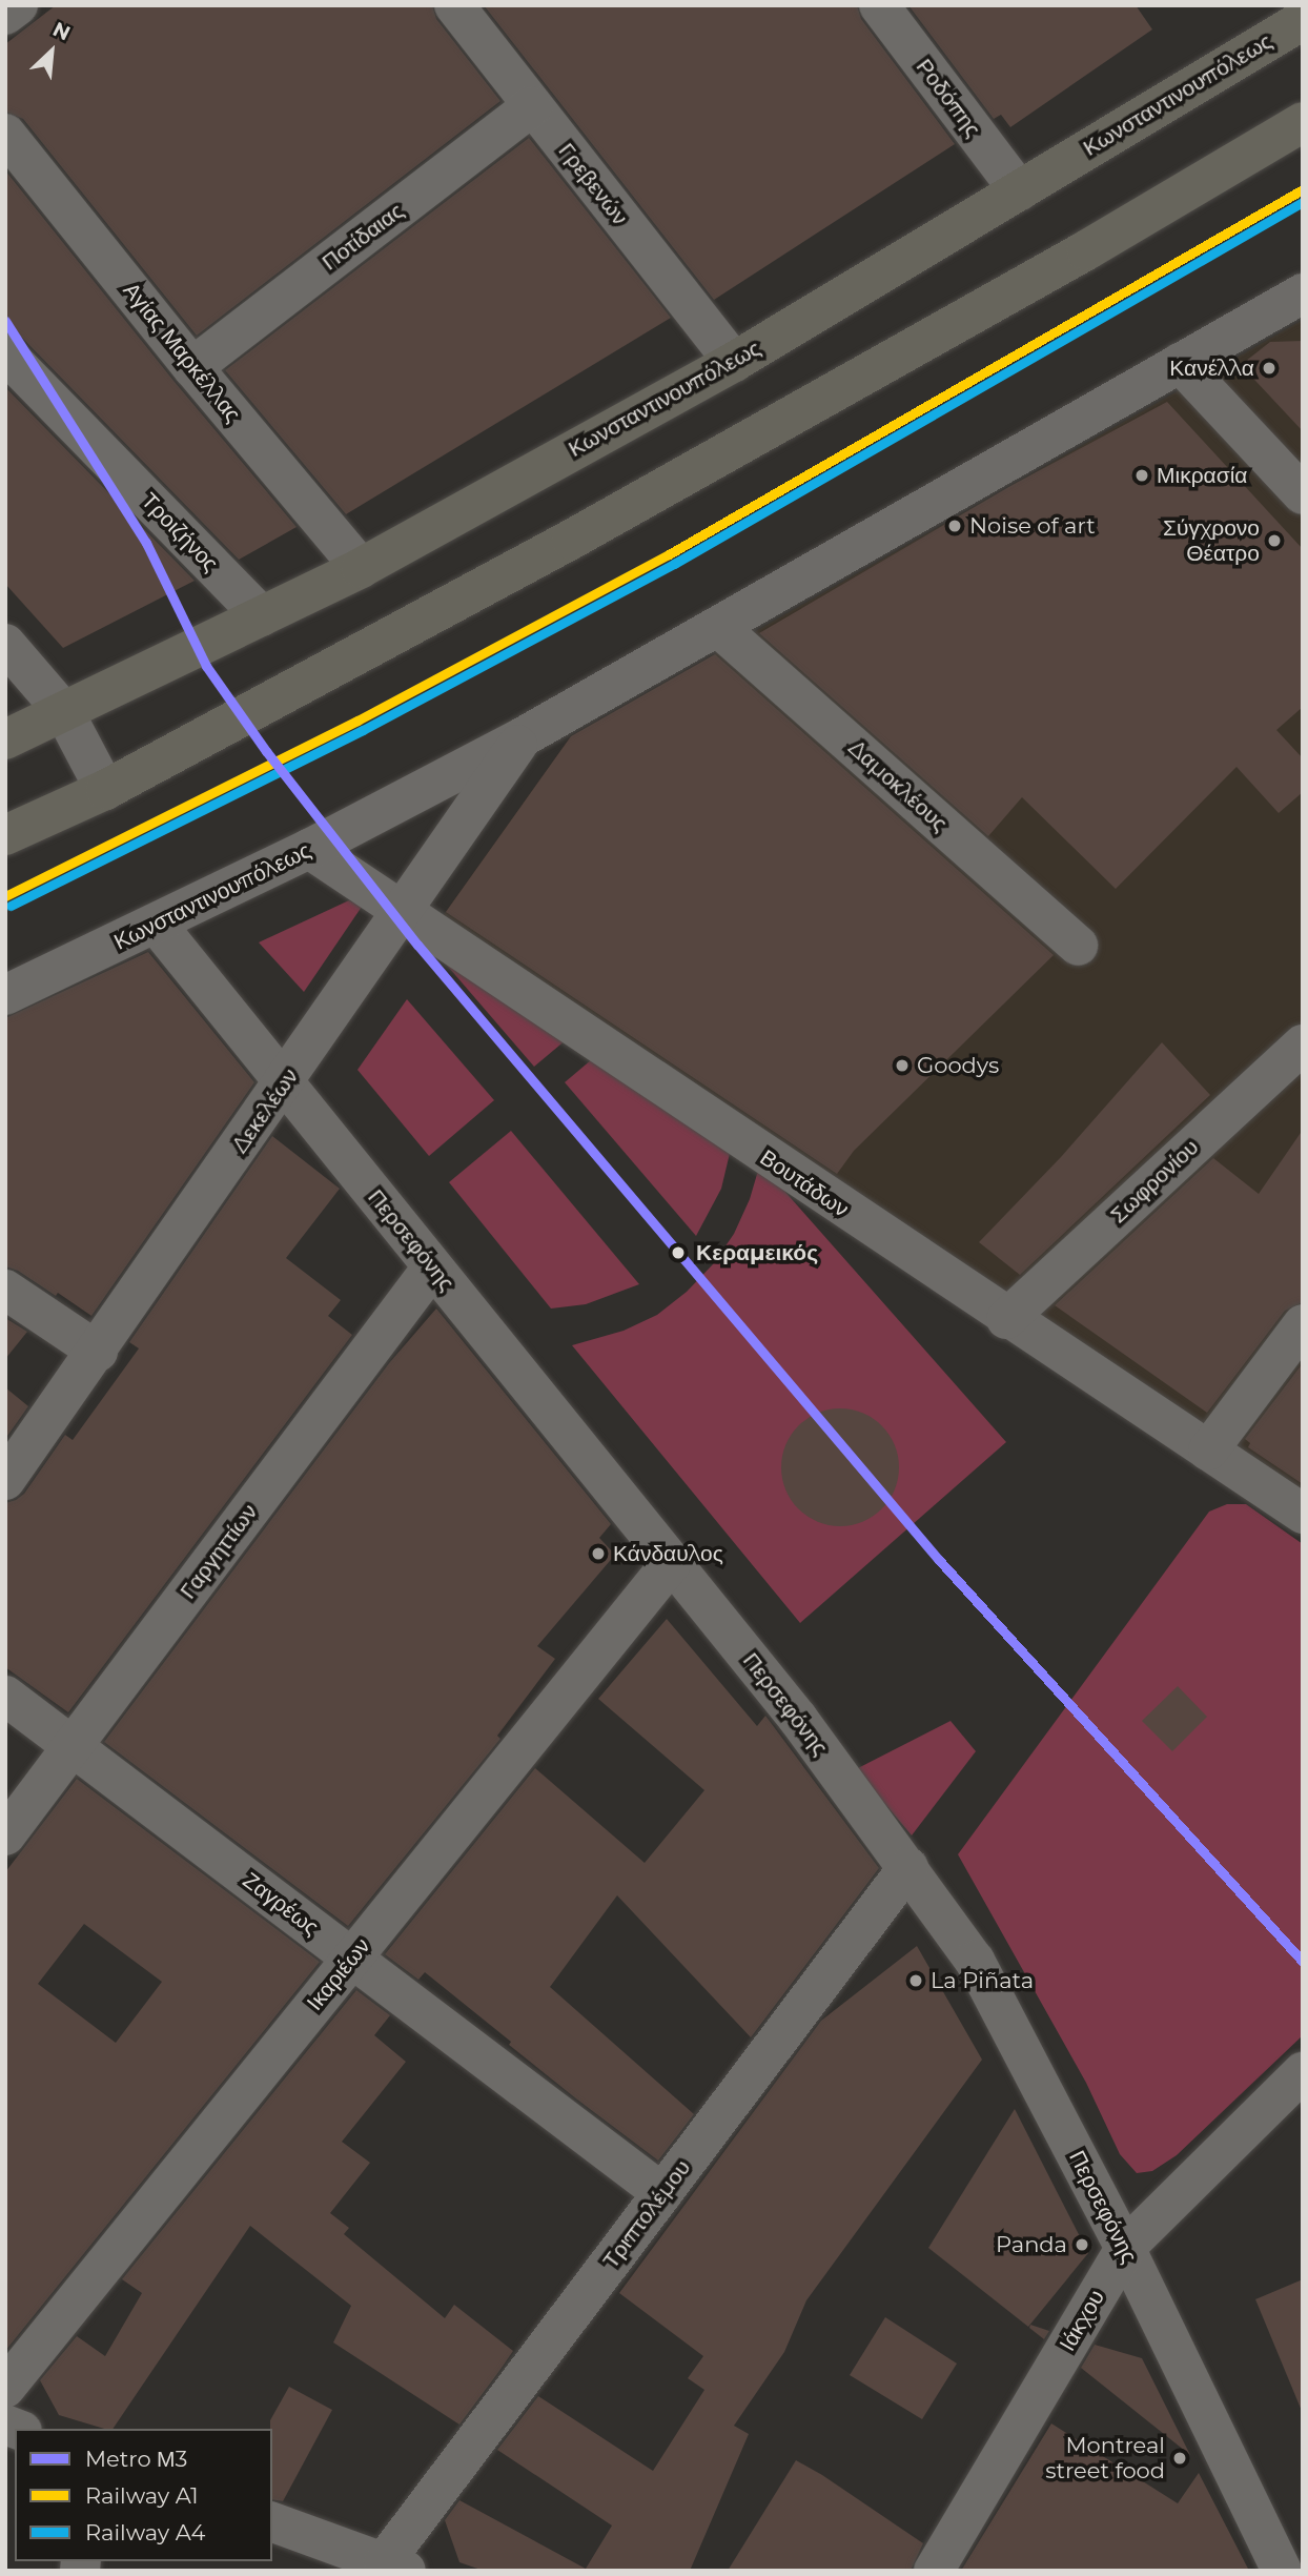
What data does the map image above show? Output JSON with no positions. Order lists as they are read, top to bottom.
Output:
{
  "streets": {
    "main road": ["Κωνσταντινουπόλεως"],
    "street": [
      "Ροδόπης",
      "Γρεβενών",
      "Ποτίδαιας",
      "Αγίας Μαρκέλλας",
      "Τροιζήνος",
      "Δαμοκλέους",
      "Δεκελέων",
      "Σωφρονίου",
      "Βουτάδων",
      "Περσεφόνης",
      "Γαργηττίων",
      "Ζαγρέως",
      "Ικαριέων",
      "Τριπτολέμου",
      "Ιάκχου"
    ]
  },
  "crossings": [
    ["Κωνσταντινουπόλεως", "Ροδόπης"],
    ["Κωνσταντινουπόλεως", "Γρεβενών"],
    ["Κωνσταντινουπόλεως", "Αγίας Μαρκέλλας"],
    ["Κωνσταντινουπόλεως", "Τροιζήνος"],
    ["Κωνσταντινουπόλεως", "Δαμοκλέους"],
    ["Κωνσταντινουπόλεως", "Δεκελέων"],
    ["Κωνσταντινουπόλεως", "Βουτάδων"],
    ["Κωνσταντινουπόλεως", "Περσεφόνης"],
    ["Γρεβενών", "Ποτίδαιας"],
    ["Ποτίδαιας", "Αγίας Μαρκέλλας"],
    ["Δεκελέων", "Βουτάδων"],
    ["Δεκελέων", "Περσεφόνης"],
    ["Σωφρονίου", "Βουτάδων"],
    ["Περσεφόνης", "Γαργηττίων"],
    ["Περσεφόνης", "Ικαριέων"],
    ["Περσεφόνης", "Τριπτολέμου"],
    ["Περσεφόνης", "Ιάκχου"],
    ["Γαργηττίων", "Ζαγρέως"],
    ["Ζαγρέως", "Ικαριέων"],
    ["Ζαγρέως", "Τριπτολέμου"]
  ],
  "places": [
    "Κανέλλα",
    "Μικρασία",
    "Noise of art",
    "Σύγχρονο Θέατρο",
    "Goodys",
    "Κεραμεικός",
    "Κάνδαυλος",
    "La Piñata",
    "Panda",
    "Montreal street food"
  ],
  "lines": ["rail line A1", "rail line A4", "metro line Μ3"],
  "legend": ["Metro Μ3", "Railway A1", "Railway A4"],
  "north": "top right"
}
